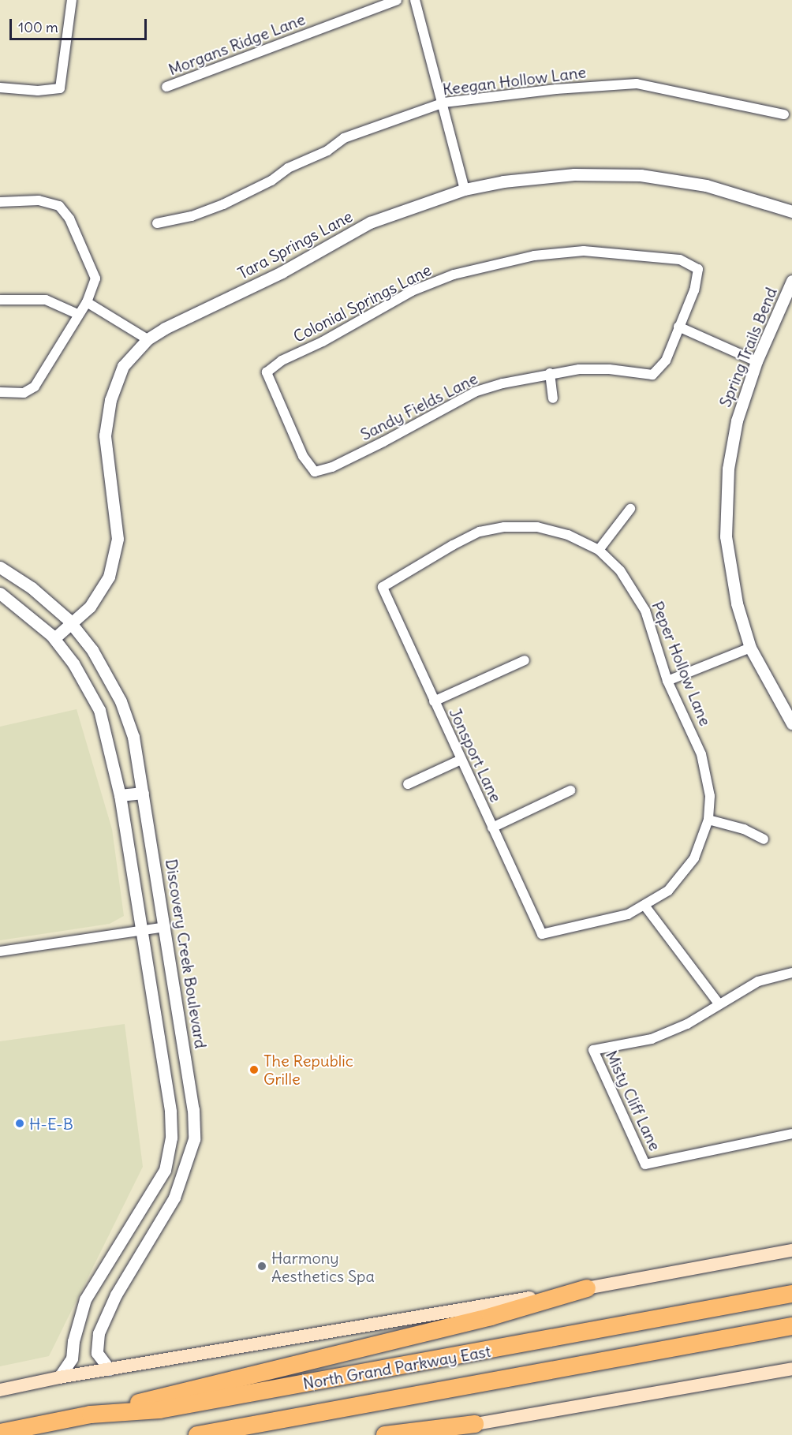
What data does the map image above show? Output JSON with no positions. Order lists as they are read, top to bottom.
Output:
{
  "streets": {
    "highway": ["North Grand Parkway East"],
    "street": [
      "Morgans Ridge Lane",
      "Keegan Hollow Lane",
      "Tara Springs Lane",
      "Colonial Springs Lane",
      "Spring Trails Bend",
      "Sandy Fields Lane",
      "Peper Hollow Lane",
      "Jonsport Lane",
      "Discovery Creek Boulevard",
      "Misty Cliff Lane"
    ]
  },
  "crossings": [
    ["Tara Springs Lane", "Discovery Creek Boulevard"],
    ["Colonial Springs Lane", "Sandy Fields Lane"],
    ["Peper Hollow Lane", "Jonsport Lane"]
  ],
  "places": ["The Republic Grille", "H-E-B", "Harmony Aesthetics Spa"],
  "scale_bar": "100 m"
}
